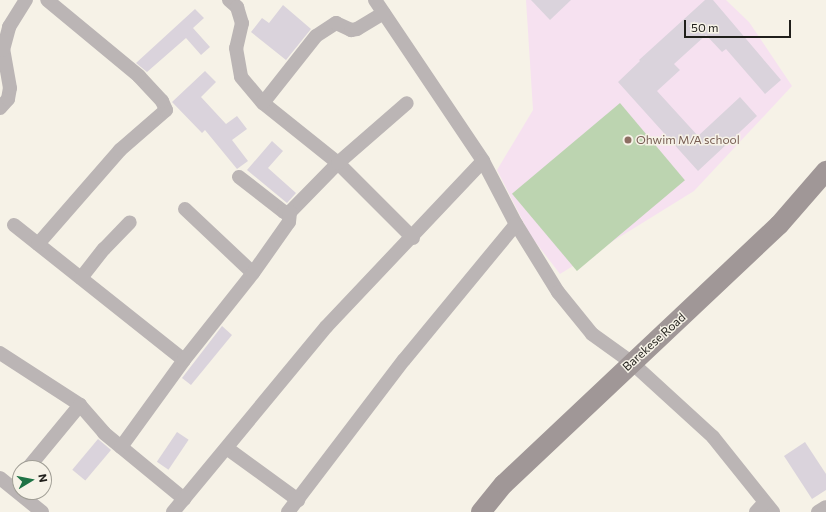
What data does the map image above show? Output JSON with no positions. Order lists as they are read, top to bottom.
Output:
{
  "streets": {
    "main road": ["Barekese Road"]
  },
  "places": ["Ohwim M/A school"],
  "scale_bar": "50 m",
  "north": "right"
}
